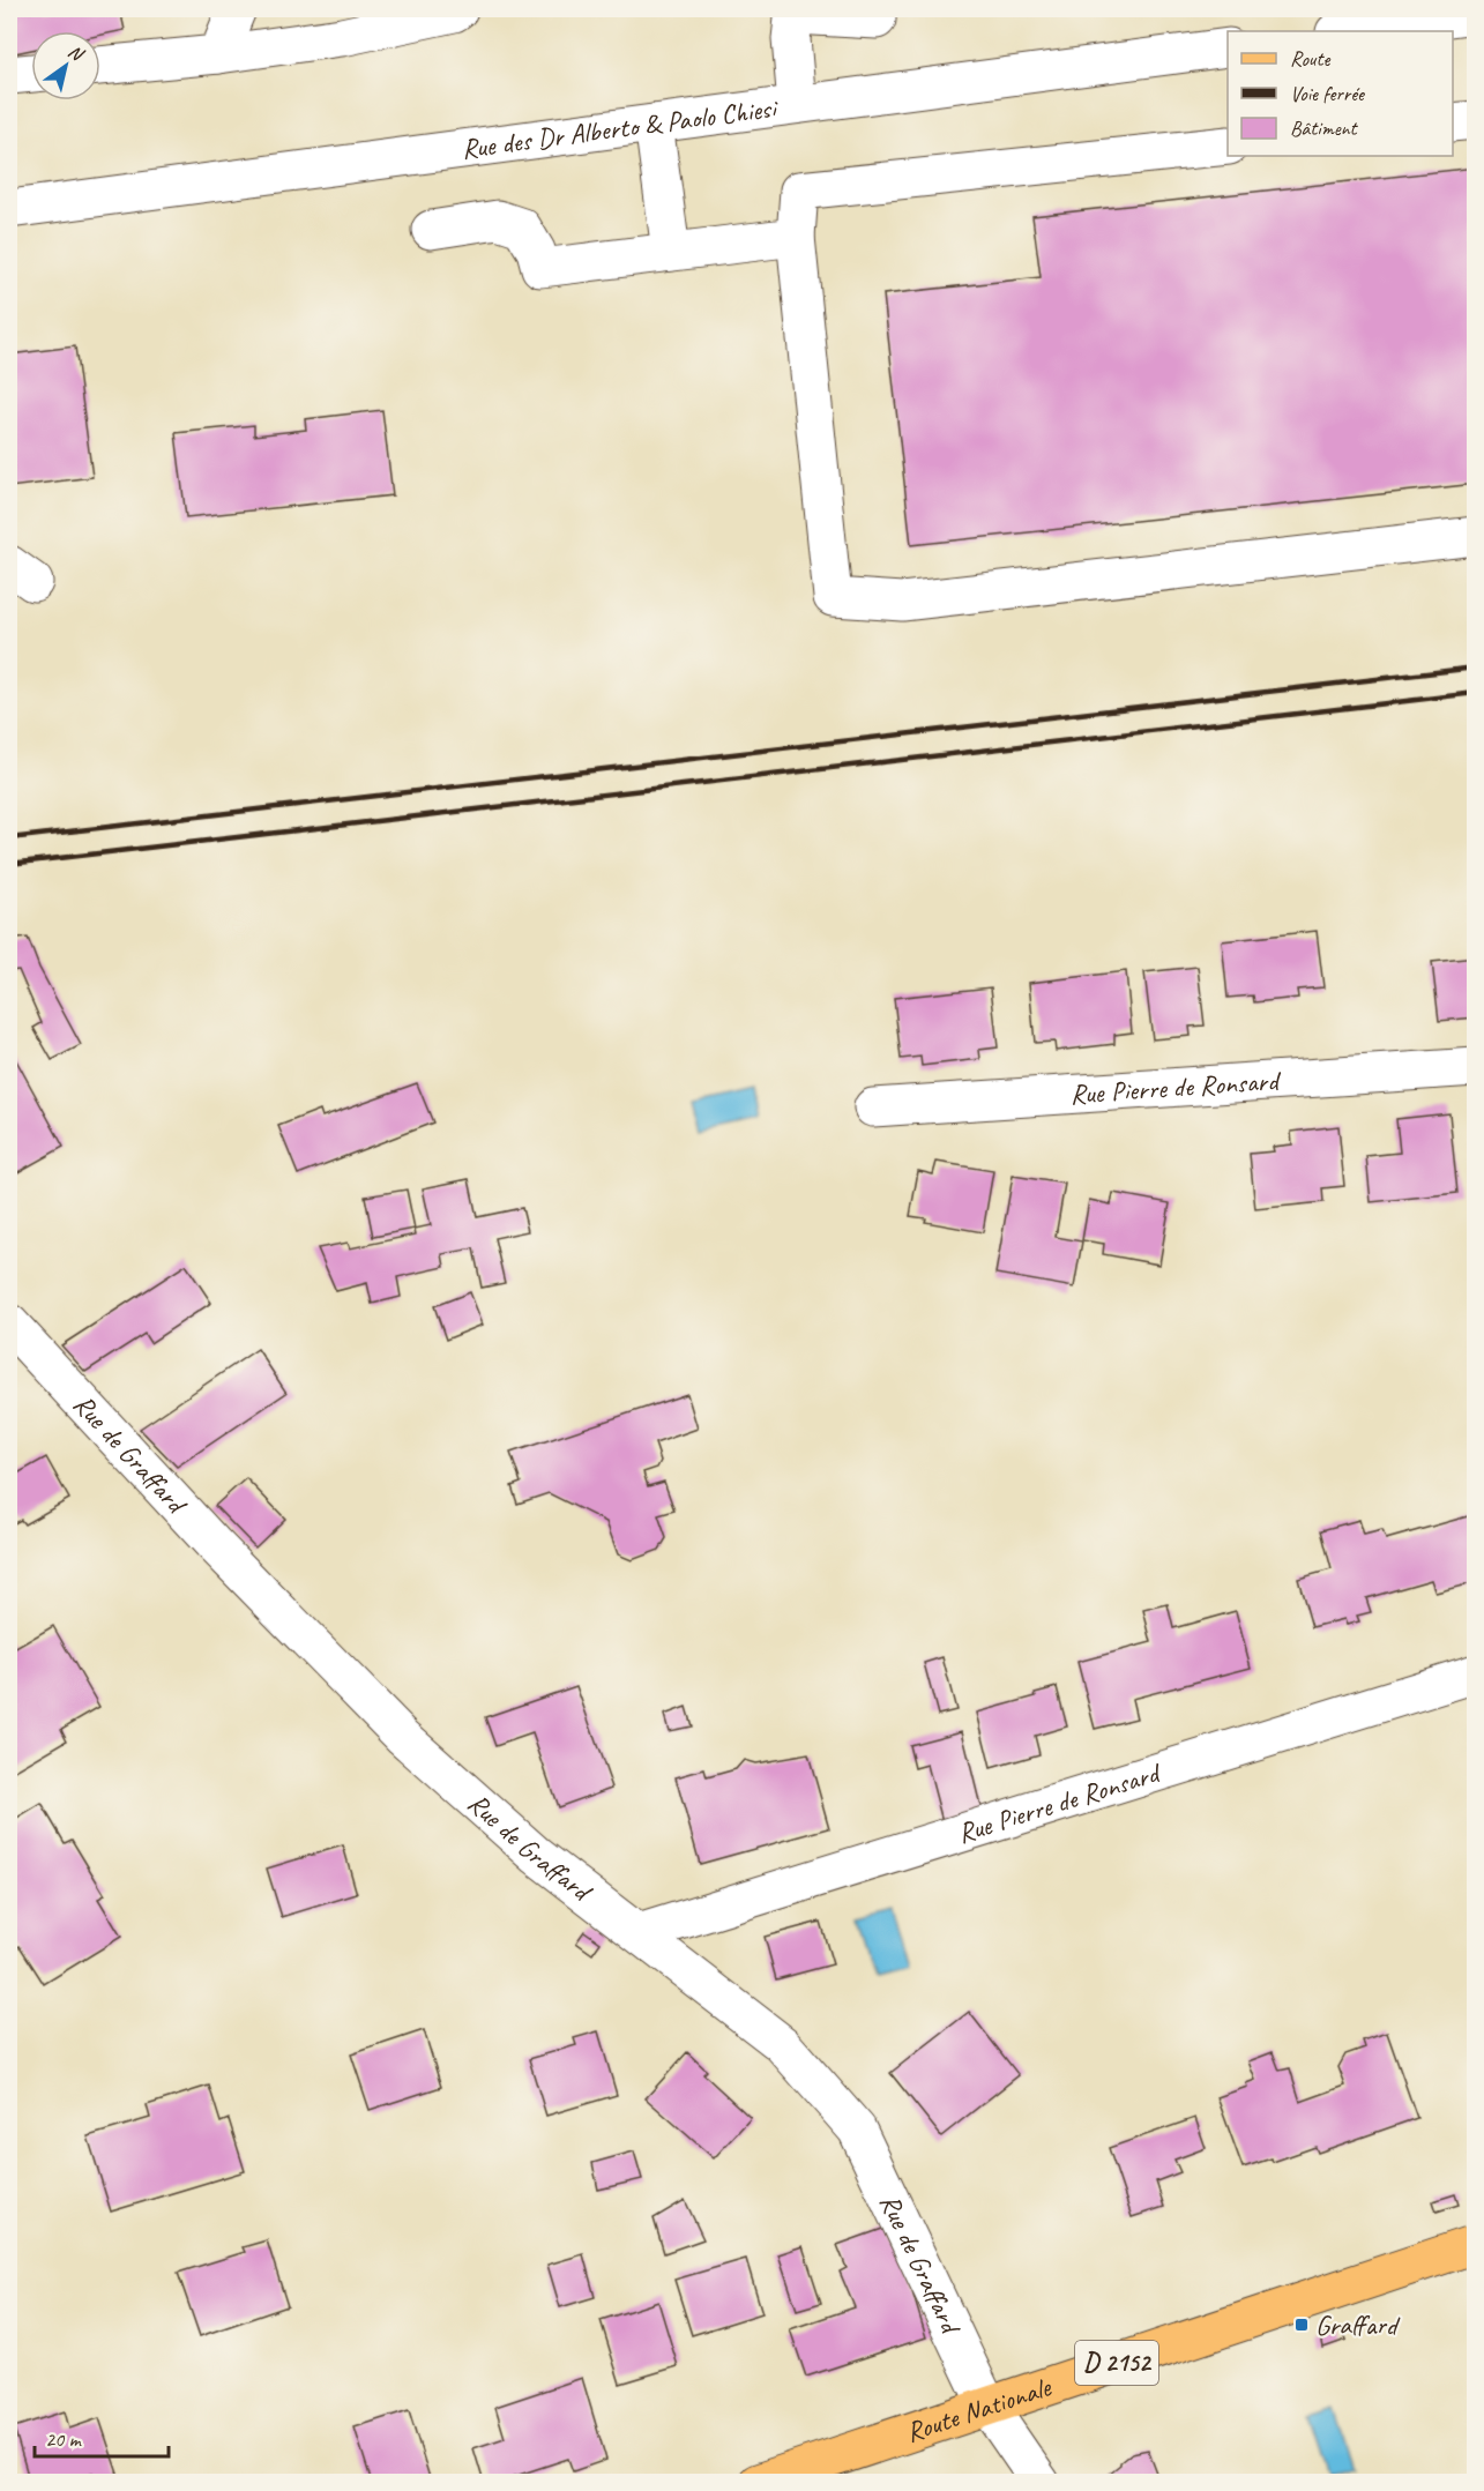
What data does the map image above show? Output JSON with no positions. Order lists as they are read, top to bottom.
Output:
{
  "streets": {
    "main road": ["D 2152", "Route Nationale"],
    "street": ["Rue des Dr Alberto & Paolo Chiesi", "Rue Pierre de Ronsard", "Rue de Graffard"]
  },
  "crossings": [
    ["Rue Pierre de Ronsard", "Rue de Graffard"],
    ["Rue de Graffard", "Route Nationale"]
  ],
  "places": {
    "transit": ["Graffard"]
  },
  "legend": ["Route", "Voie ferrée", "Bâtiment"],
  "scale_bar": "20 m",
  "north": "top right"
}
